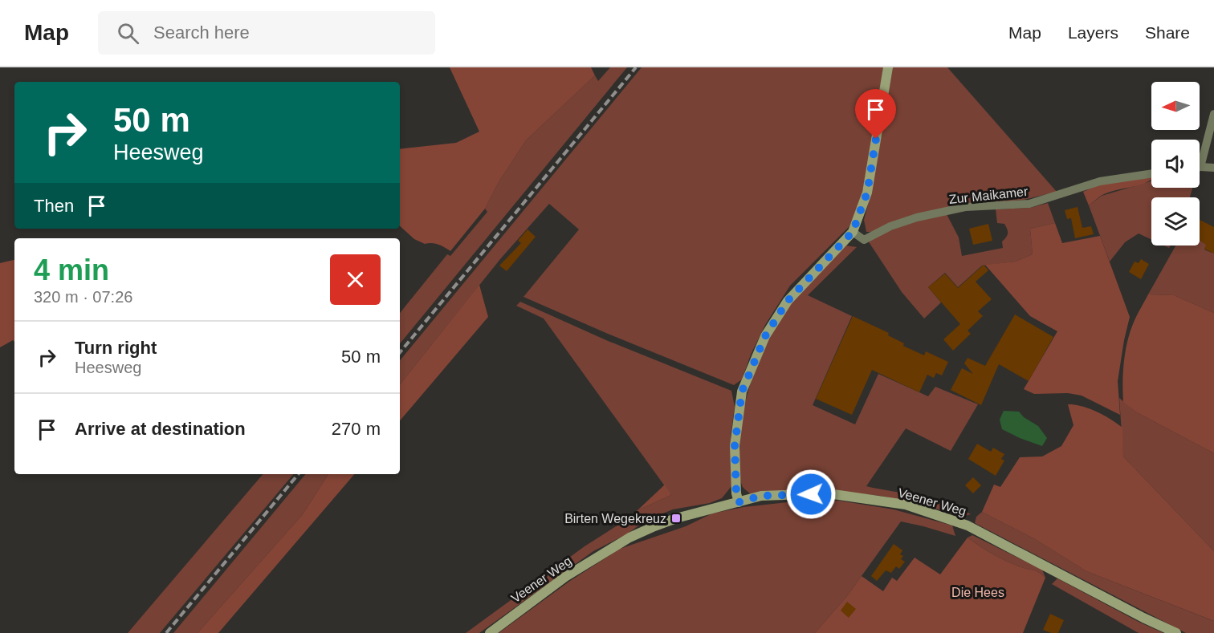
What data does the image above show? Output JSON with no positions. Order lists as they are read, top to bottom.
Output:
{
  "streets": {
    "main road": ["Veener Weg"],
    "street": ["Zur Maikamer"]
  },
  "parks": ["Die Hees"],
  "places": {
    "transit": ["Birten Wegekreuz"]
  },
  "north": "left",
  "page": {
    "header": "Map",
    "search": "Search here",
    "nav": ["Map", "Layers", "Share"],
    "turn": ["50 m", "Heesweg"],
    "then": "Then",
    "heading": ["4 min", "320 m · 07:26"],
    "list": [
      {
        "name": "Turn right",
        "note": "Heesweg",
        "value": "50 m"
      },
      {
        "name": "Arrive at destination",
        "value": "270 m"
      }
    ]
  }
}
